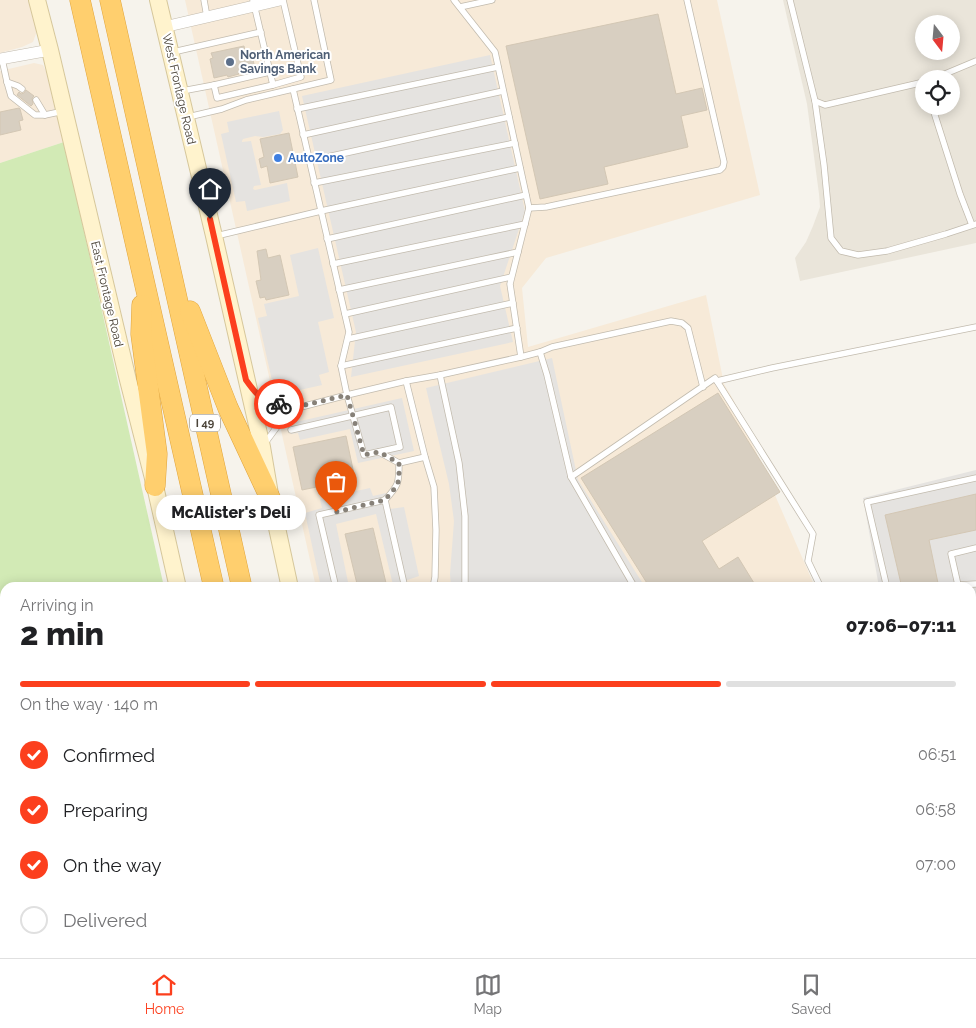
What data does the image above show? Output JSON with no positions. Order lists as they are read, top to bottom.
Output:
{
  "streets": {
    "highway": ["I 49"],
    "street": ["West Frontage Road", "East Frontage Road"]
  },
  "places": ["North American Savings Bank", "AutoZone", "McAlister's Deli"],
  "north": "bottom",
  "page": {
    "bubble": "McAlister's Deli",
    "heading": ["2 min", "Arriving in", "07:06–07:11"],
    "bar": "On the way · 140 m",
    "list": [
      ["Confirmed", "06:51"],
      ["Preparing", "06:58"],
      ["On the way", "07:00"],
      "Delivered"
    ],
    "tabs": ["Home", "Map", "Saved"]
  }
}
